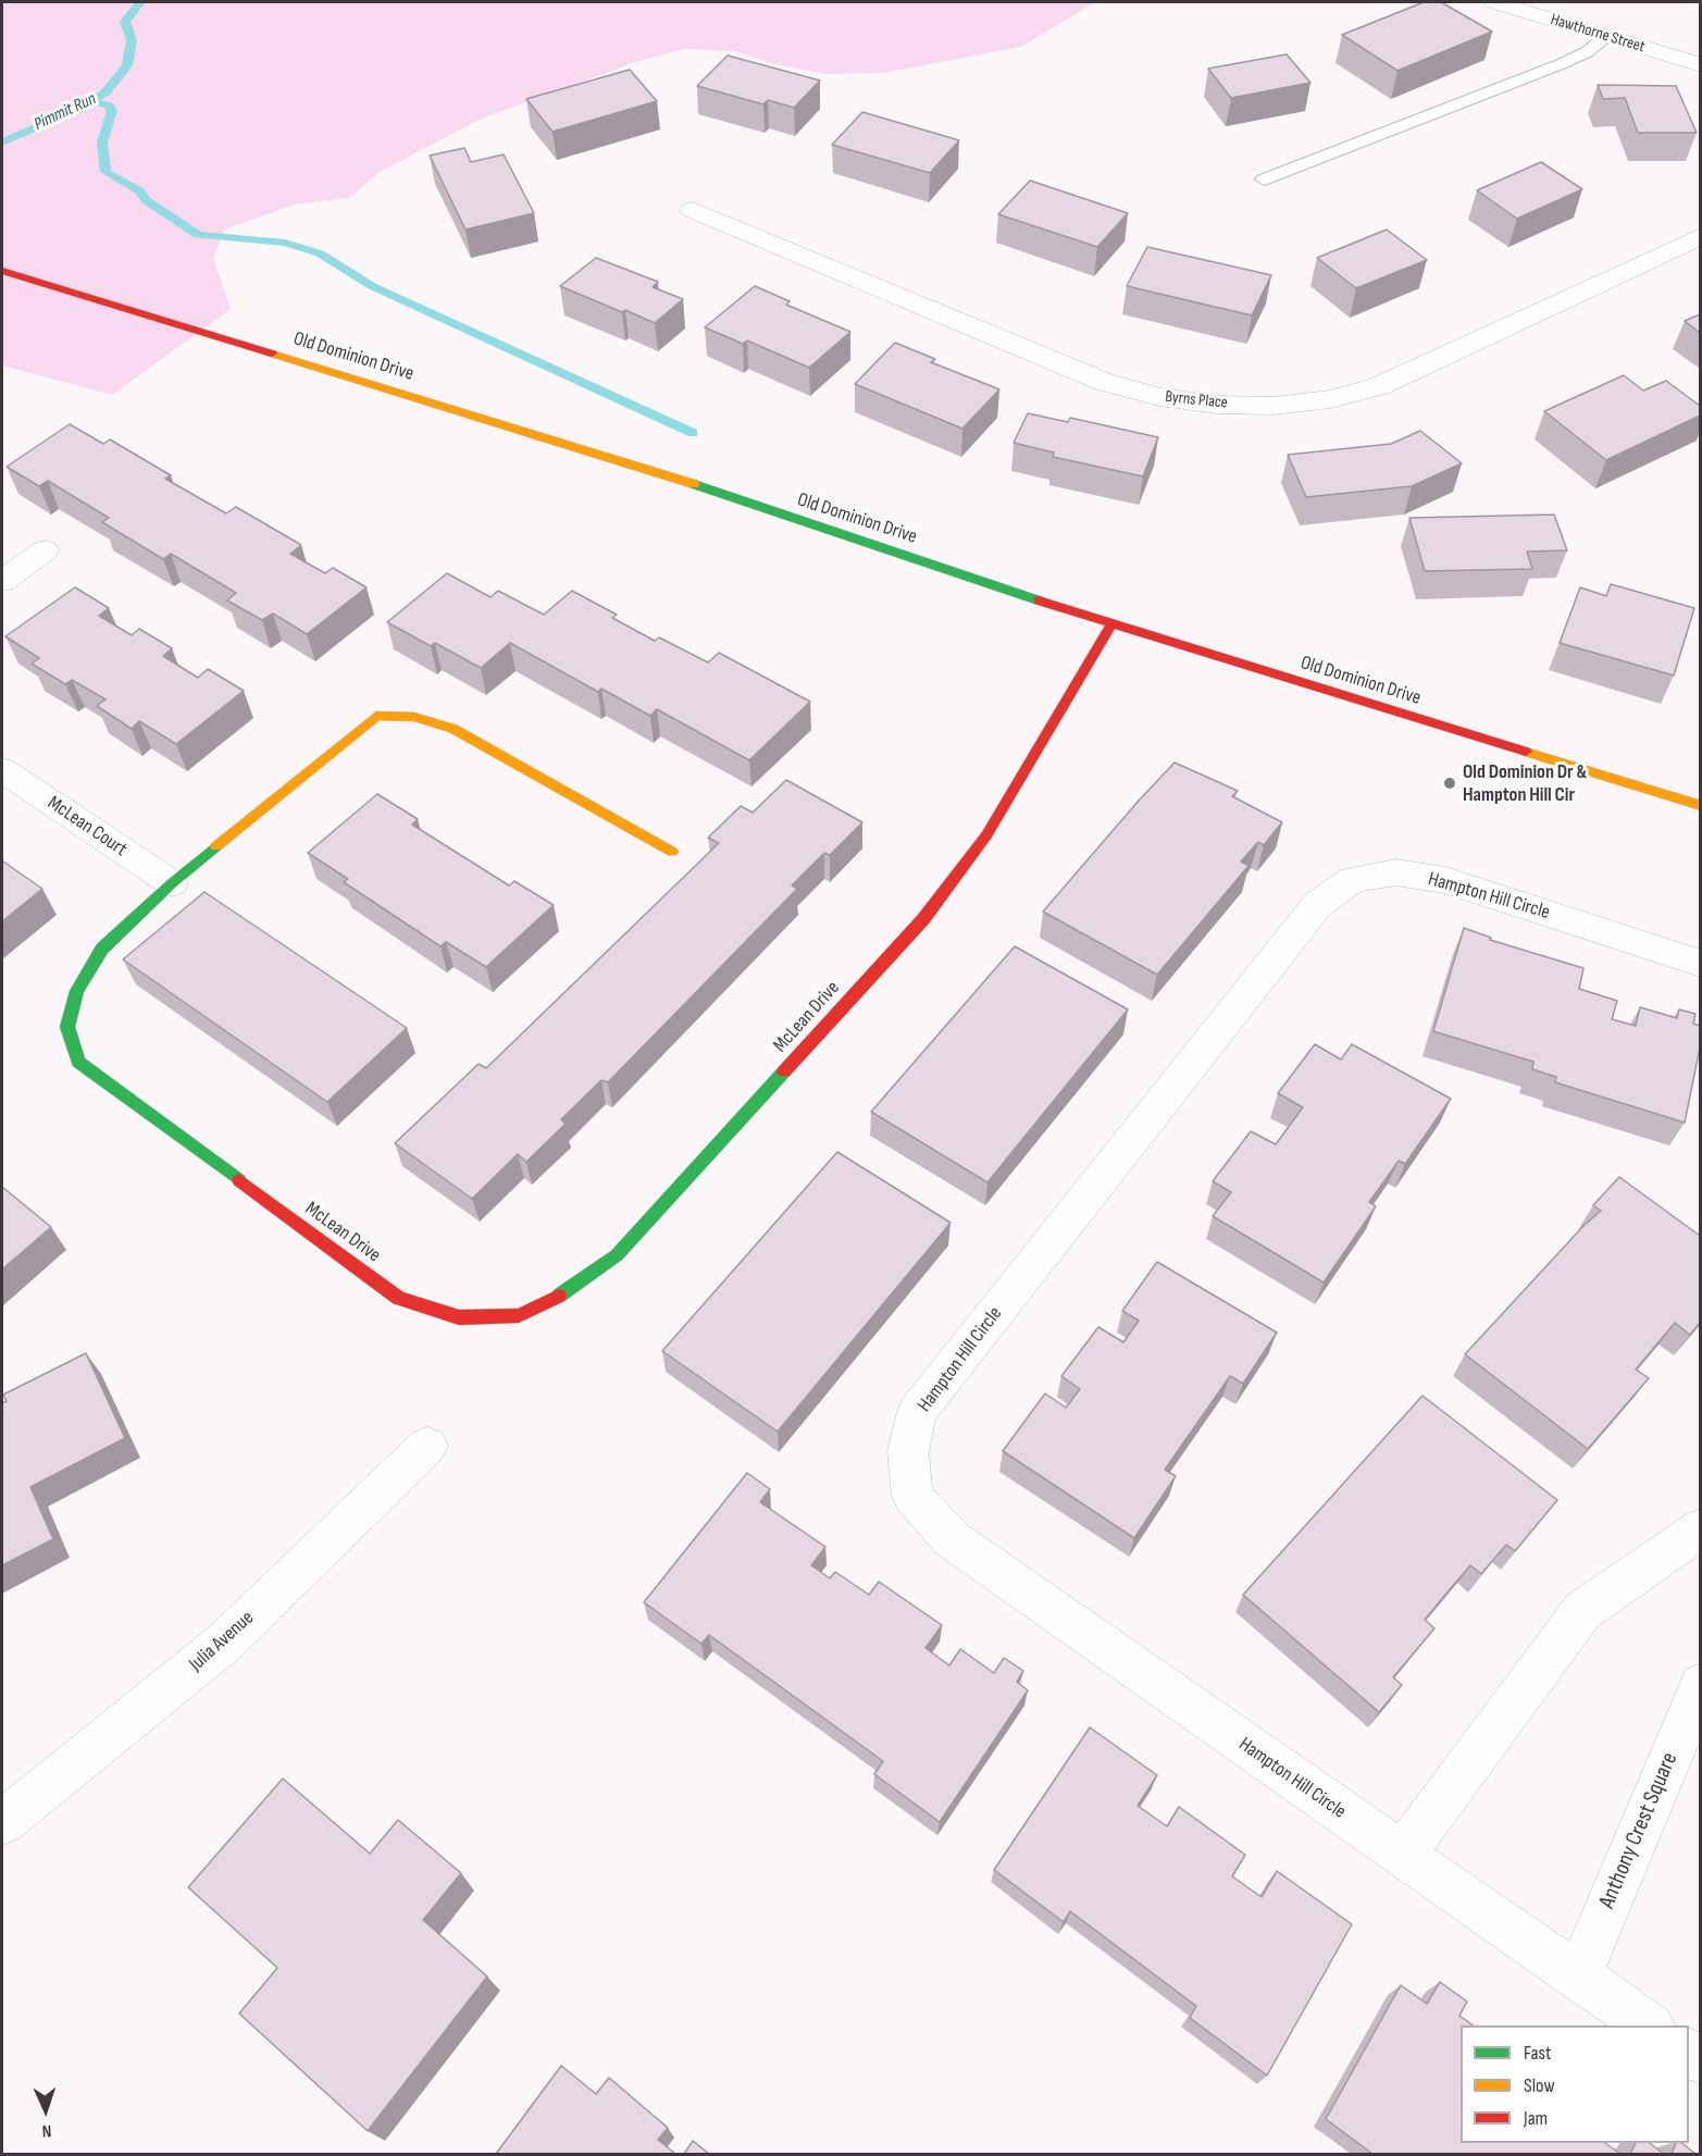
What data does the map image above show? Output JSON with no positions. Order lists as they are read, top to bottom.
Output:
{
  "streets": {
    "street": [
      "Hawthorne Street",
      "Old Dominion Drive",
      "Byrns Place",
      "McLean Court",
      "Hampton Hill Circle",
      "McLean Drive",
      "Julia Avenue",
      "Anthony Crest Square"
    ]
  },
  "crossings": [
    ["Old Dominion Drive", "McLean Drive"],
    ["McLean Court", "McLean Drive"],
    ["Hampton Hill Circle", "Anthony Crest Square"]
  ],
  "water": ["Pimmit Run"],
  "places": ["Old Dominion Dr & Hampton Hill Cir"],
  "legend": ["Fast", "Slow", "Jam"],
  "north": "bottom"
}
